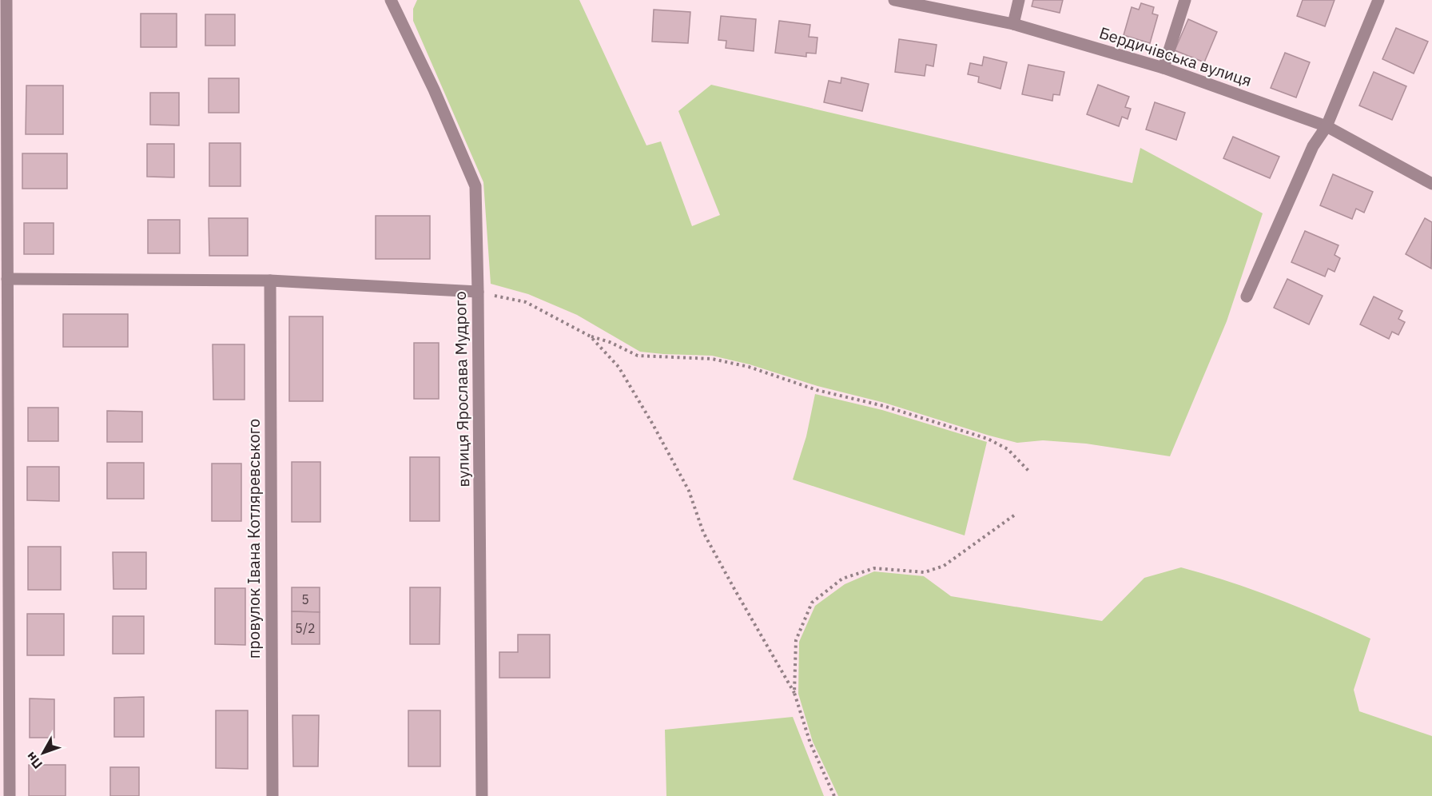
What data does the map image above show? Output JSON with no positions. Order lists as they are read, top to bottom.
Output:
{
  "streets": {
    "street": ["Бердичівська вулиця", "вулиця Ярослава Мудрого", "провулок Івана Котляревського"]
  },
  "house_numbers": ["5", "5/2"],
  "north": "bottom left"
}
